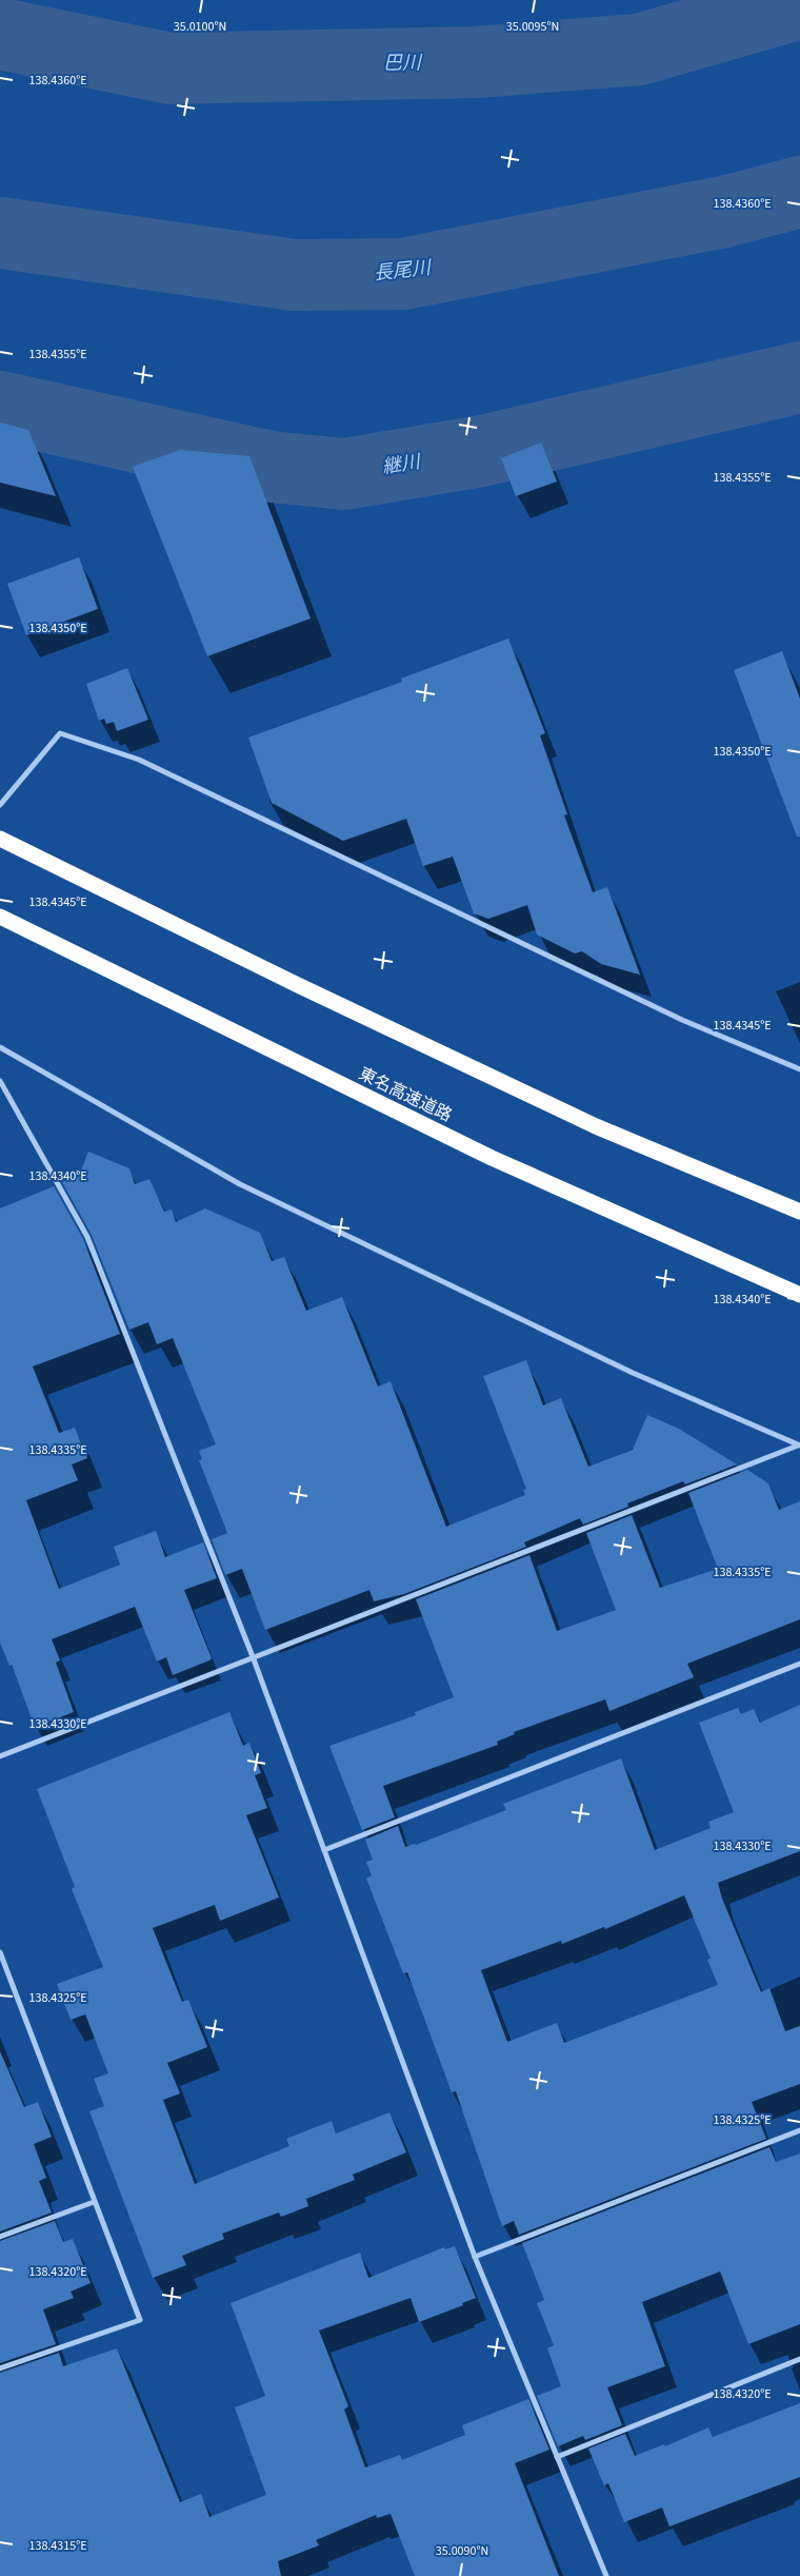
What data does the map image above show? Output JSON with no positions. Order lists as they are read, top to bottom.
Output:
{
  "streets": {
    "highway": ["東名高速道路"]
  },
  "water": ["巴川", "長尾川", "継川"],
  "coordinates": [
    "35.0100°N",
    "35.0095°N",
    "138.4360°E",
    "138.4355°E",
    "138.4350°E",
    "138.4345°E",
    "138.4340°E",
    "138.4335°E",
    "138.4330°E",
    "138.4325°E",
    "138.4320°E",
    "138.4315°E",
    "35.0090°N"
  ]
}
